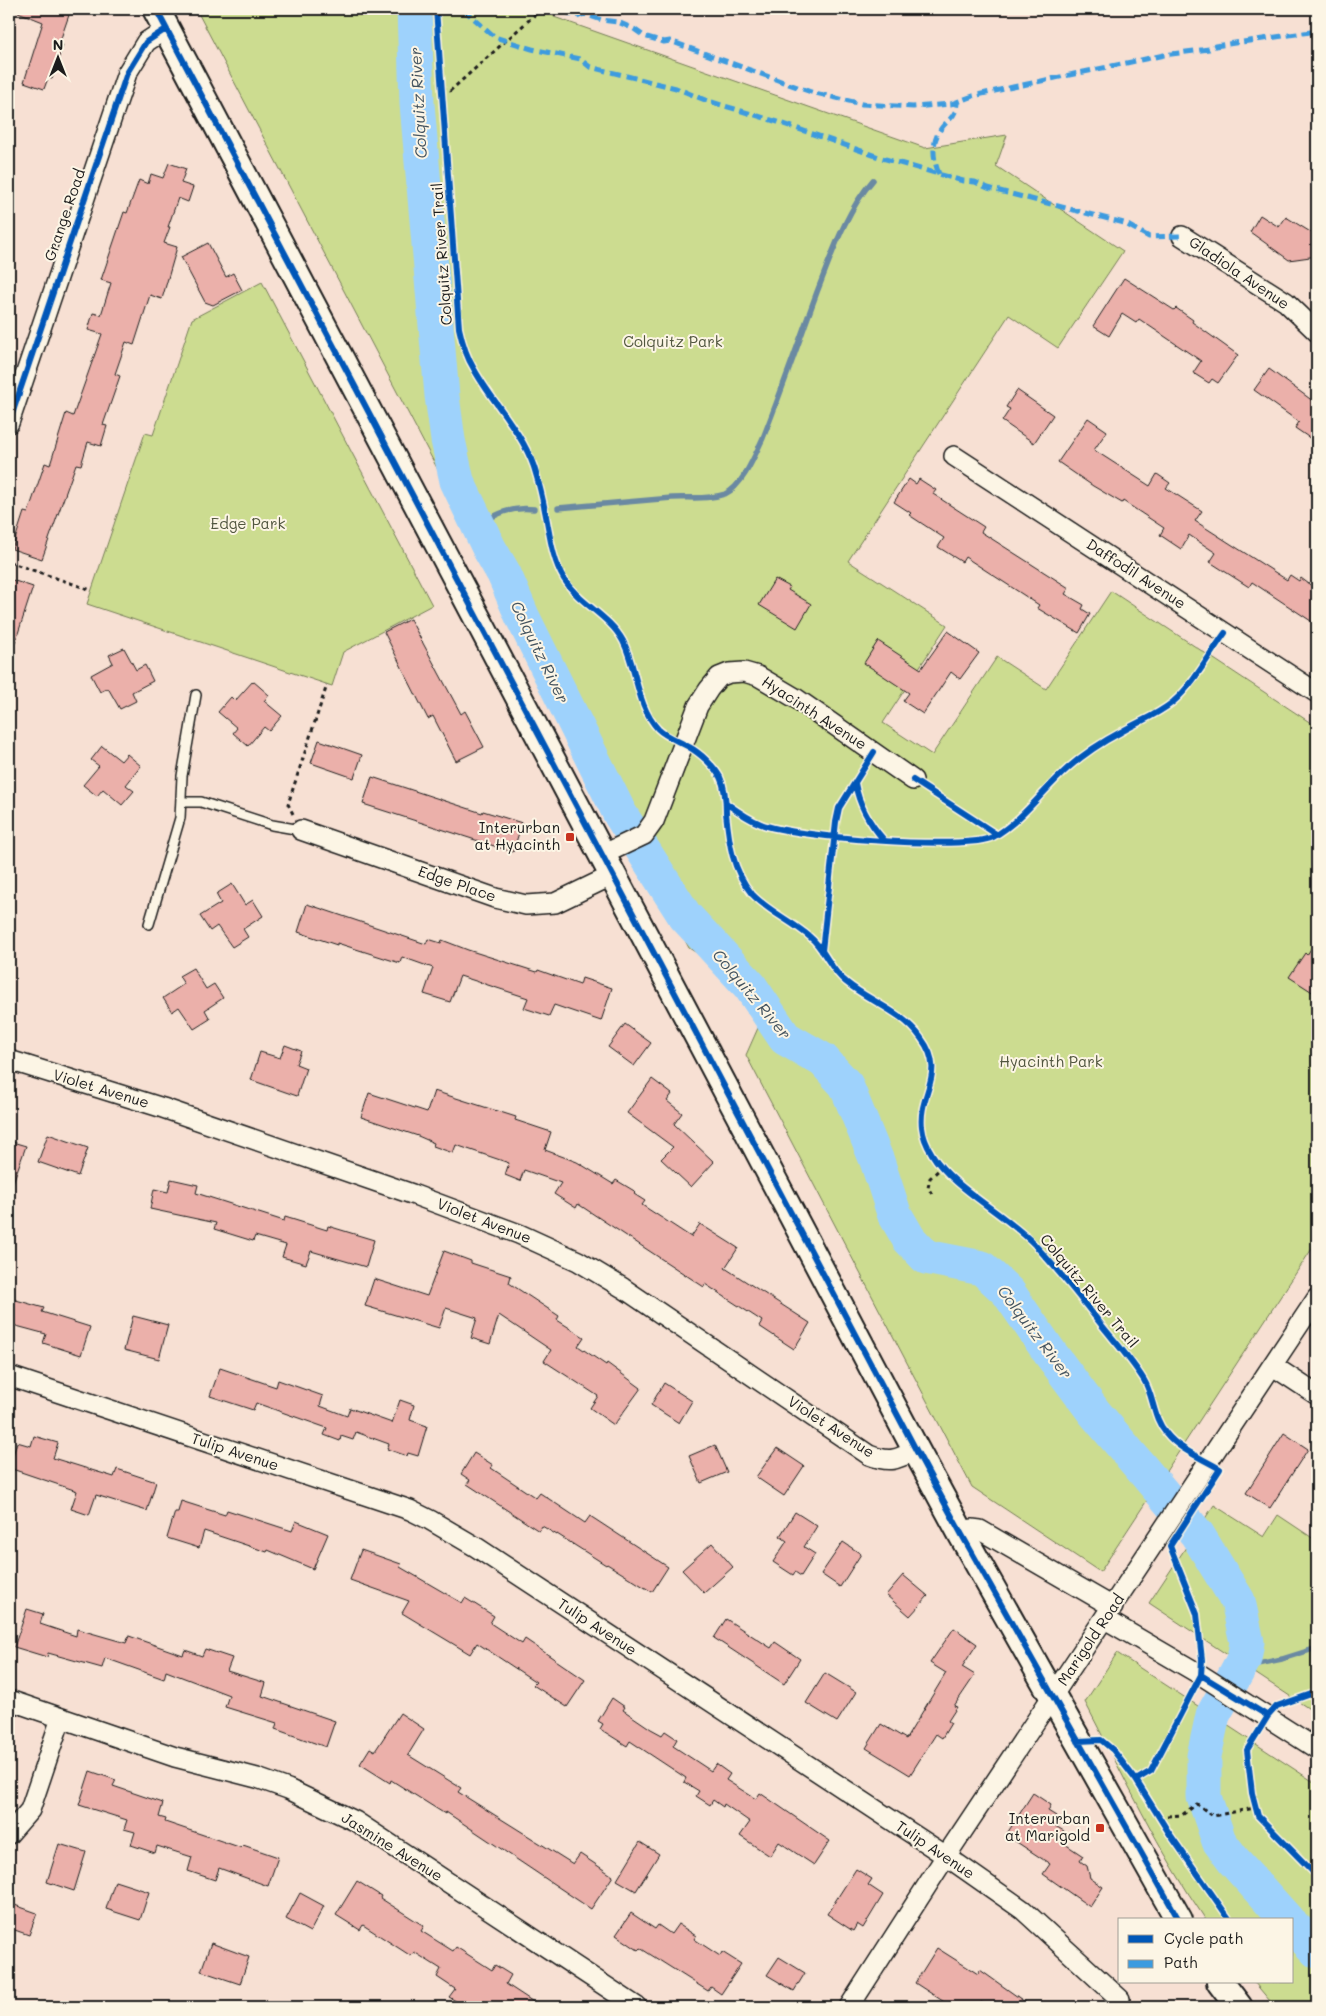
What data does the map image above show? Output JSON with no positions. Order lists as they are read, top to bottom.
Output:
{
  "streets": {
    "street": [
      "Grange Road",
      "Gladiola Avenue",
      "Daffodil Avenue",
      "Hyacinth Avenue",
      "Edge Place",
      "Violet Avenue",
      "Tulip Avenue",
      "Marigold Road",
      "Jasmine Avenue"
    ],
    "cycle path": ["Colquitz River Trail"]
  },
  "crossings": [
    ["Hyacinth Avenue", "Edge Place"],
    ["Tulip Avenue", "Marigold Road"]
  ],
  "water": ["Colquitz River"],
  "parks": ["Colquitz Park", "Edge Park", "Hyacinth Park"],
  "places": {
    "transit": ["Interurban at Hyacinth", "Interurban at Marigold"]
  },
  "legend": ["Cycle path", "Path"],
  "north": "top"
}
